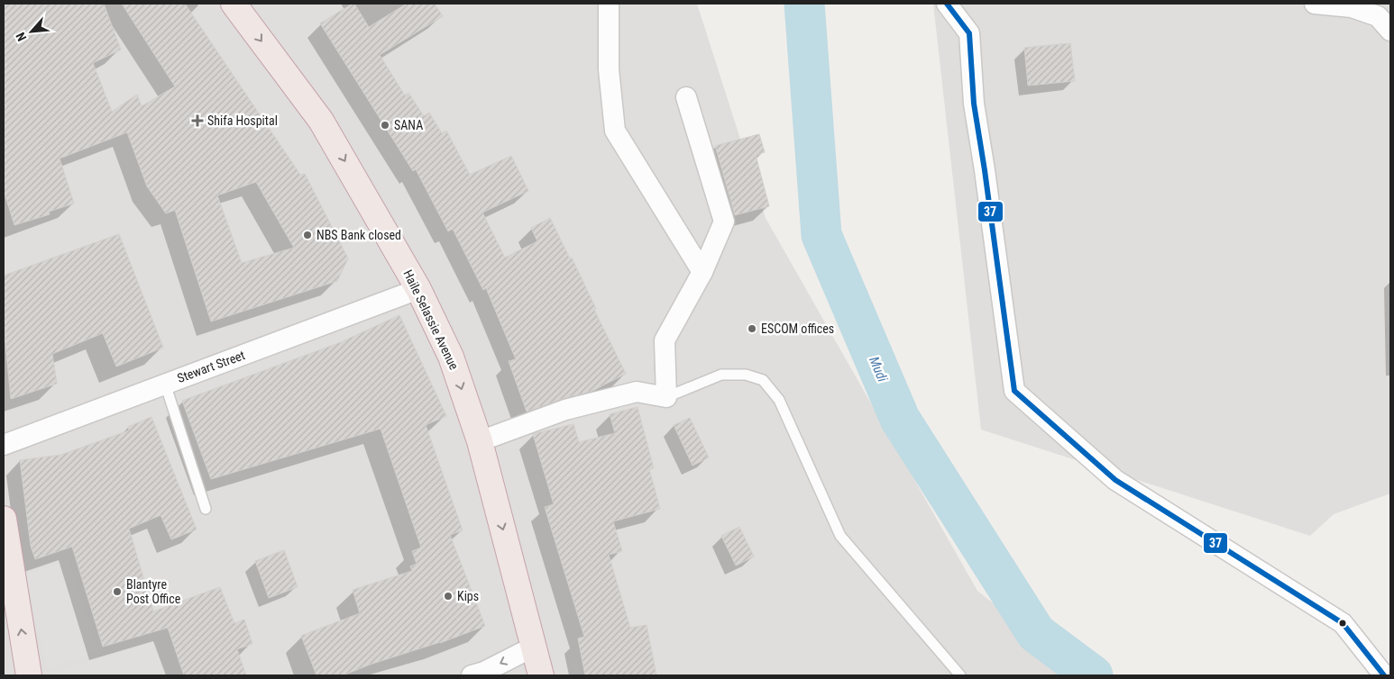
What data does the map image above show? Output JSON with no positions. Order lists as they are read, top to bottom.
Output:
{
  "streets": {
    "highway": ["Haile Selassie Avenue"],
    "street": ["Stewart Street"]
  },
  "crossings": [
    ["Haile Selassie Avenue", "Stewart Street"]
  ],
  "one_way": ["Haile Selassie Avenue"],
  "water": ["Mudi"],
  "places": {
    "health": ["Shifa Hospital"],
    "other": [
      "SANA",
      "NBS Bank closed",
      "ESCOM offices",
      "Blantyre Post Office",
      "Kips"
    ]
  },
  "lines": ["transit line 37"],
  "north": "bottom left"
}
